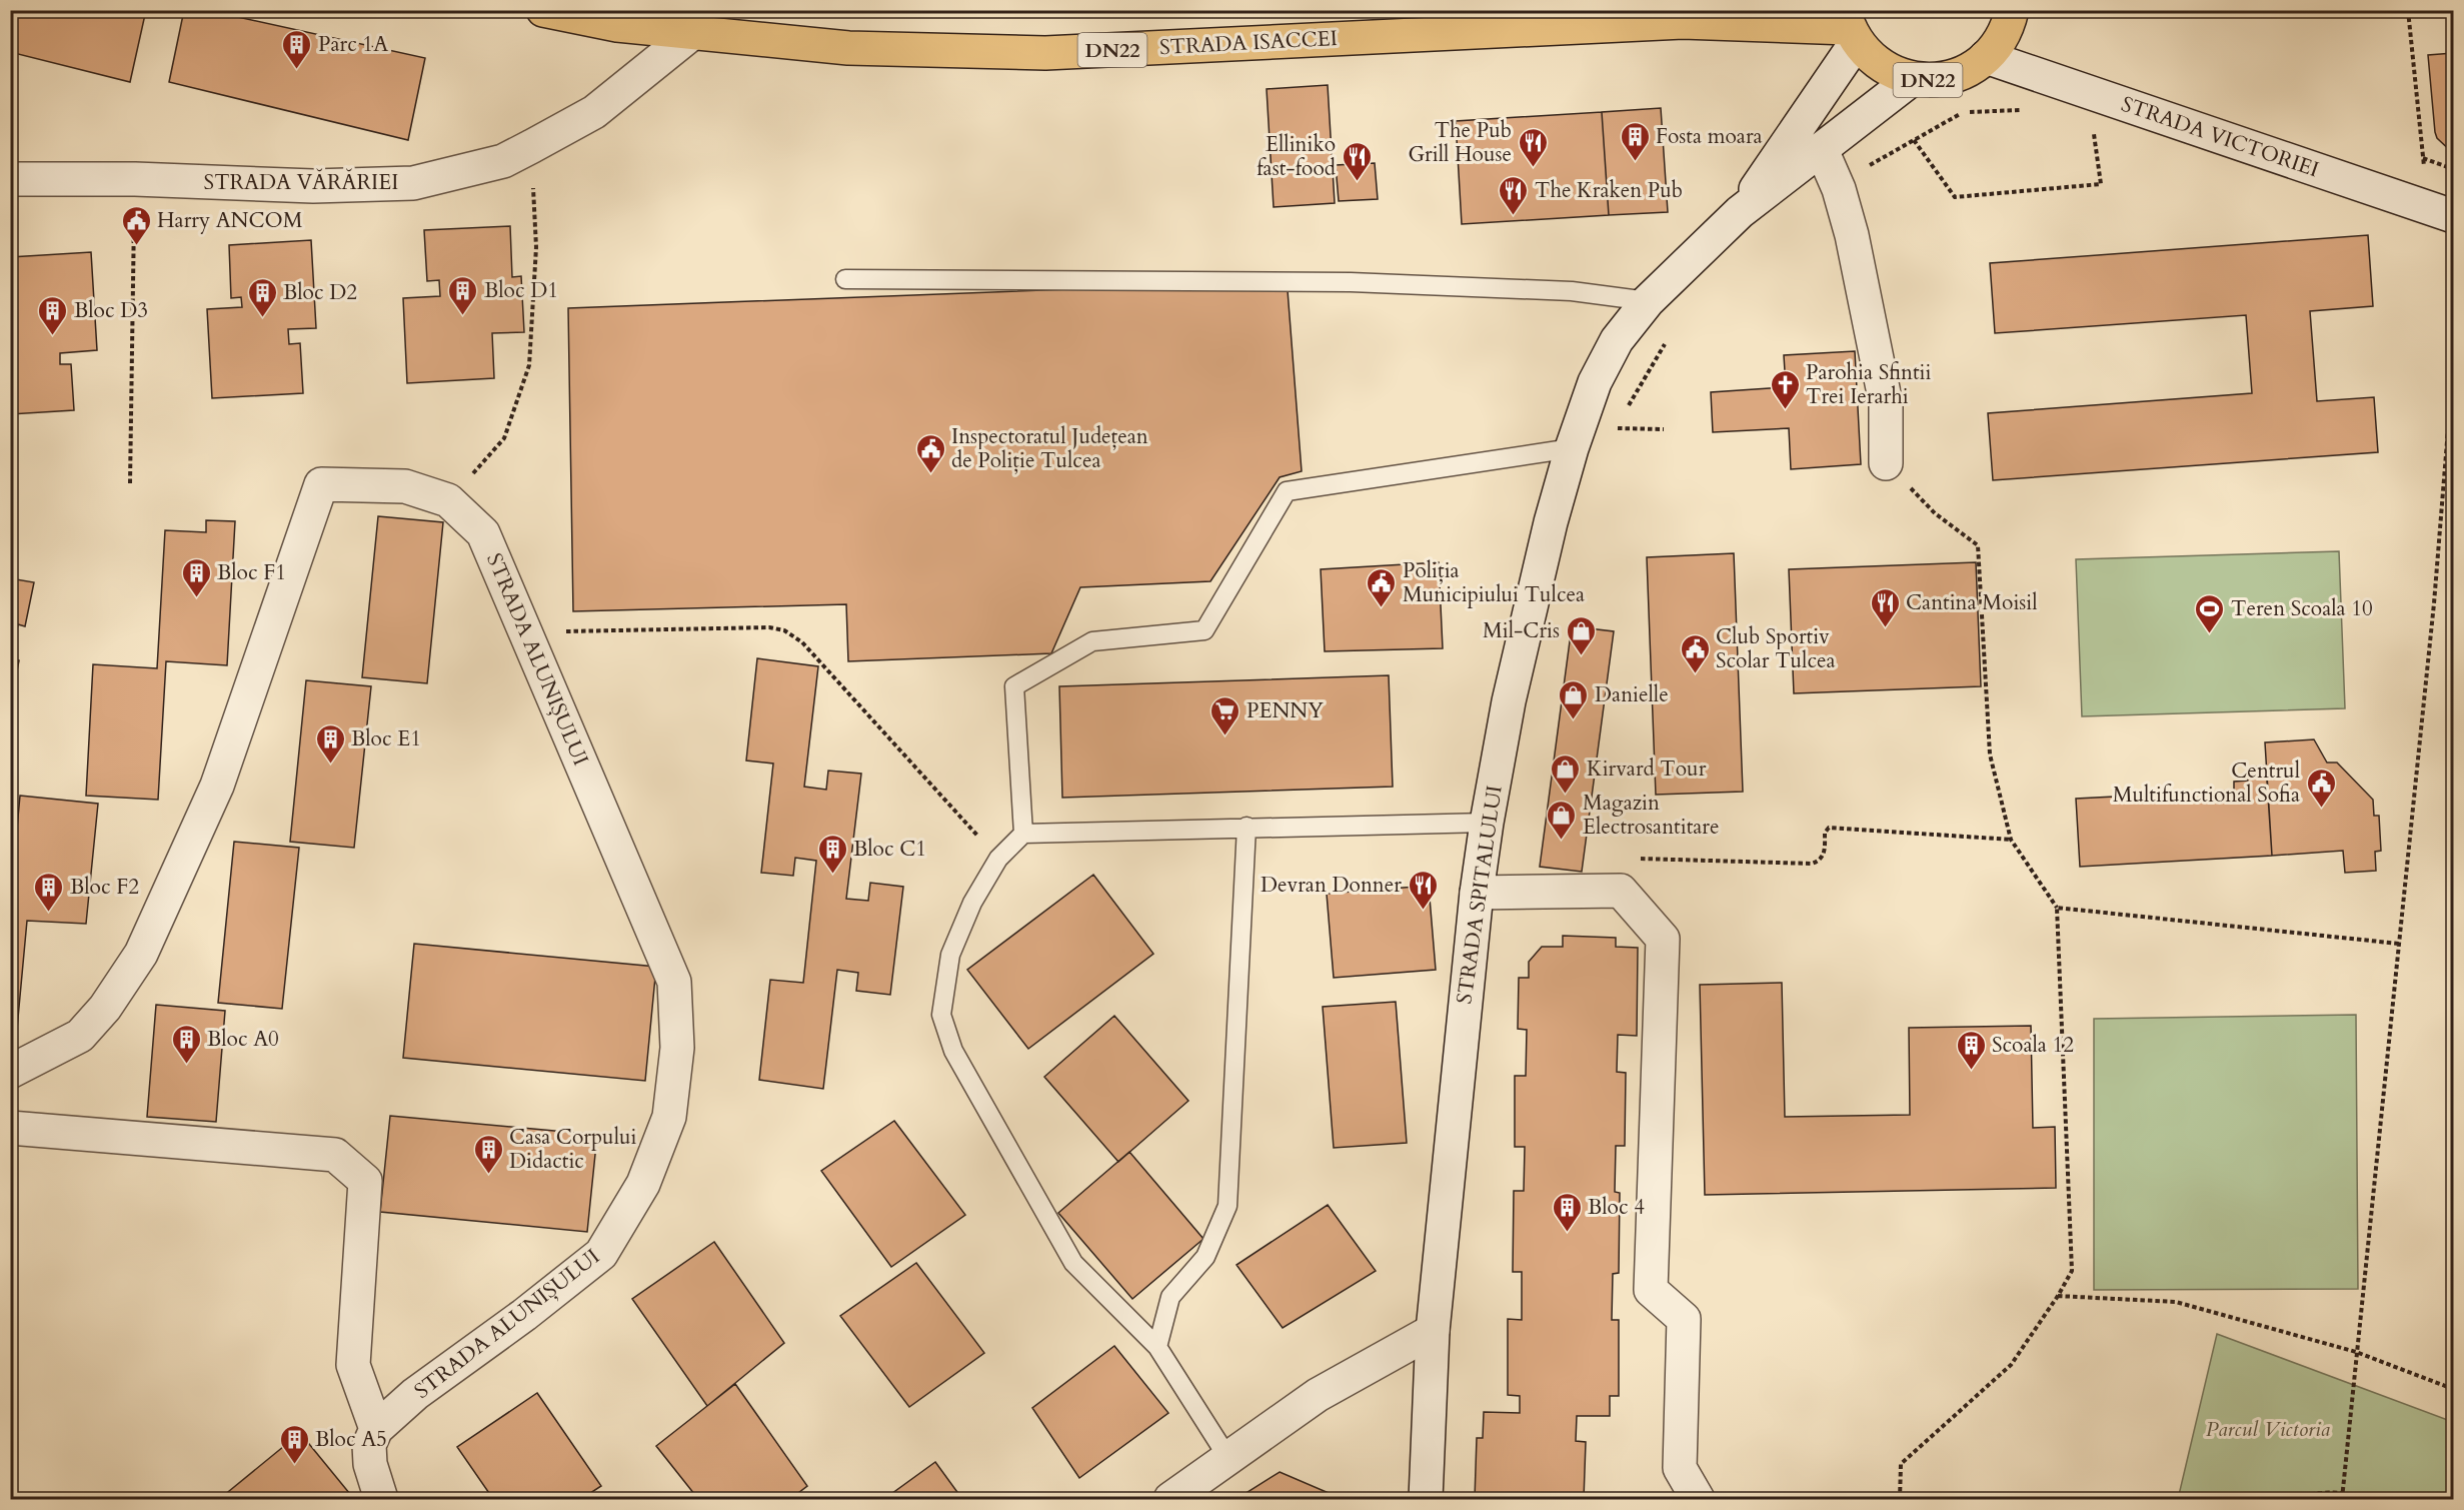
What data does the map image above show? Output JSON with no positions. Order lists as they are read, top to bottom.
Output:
{
  "streets": {
    "main road": ["STRADA ISACCEI", "DN22"],
    "street": [
      "STRADA VICTORIEI",
      "STRADA VĂRĂRIEI",
      "STRADA ALUNIȘULUI",
      "STRADA SPITALULUI"
    ]
  },
  "crossings": [
    ["STRADA ISACCEI", "DN22"],
    ["STRADA ISACCEI", "STRADA VĂRĂRIEI"],
    ["STRADA ISACCEI", "STRADA SPITALULUI"],
    ["DN22", "STRADA VICTORIEI"],
    ["DN22", "STRADA SPITALULUI"]
  ],
  "parks": ["Parcul Victoria"],
  "places": {
    "building": [
      "Parc 1A",
      "Fosta moara",
      "Bloc D1",
      "Bloc D2",
      "Bloc D3",
      "Bloc F1",
      "Bloc E1",
      "Bloc C1",
      "Bloc F2",
      "Bloc A0",
      "Scoala 12",
      "Casa Corpului Didactic",
      "Bloc 4",
      "Bloc A5"
    ],
    "restaurant": [
      "The Pub Grill House",
      "Elliniko fast-food",
      "The Kraken Pub",
      "Cantina Moisil",
      "Devran Donner"
    ],
    "public building": [
      "Harry ANCOM",
      "Inspectoratul Județean de Poliție Tulcea",
      "Poliția Municipiului Tulcea",
      "Club Sportiv Scolar Tulcea",
      "Centrul Multifunctional Sofia"
    ],
    "church": ["Parohia Sfintii Trei Ierarhi"],
    "sports": ["Teren Scoala 10"],
    "shop": [
      "Mil-Cris",
      "Danielle",
      "Kirvard Tour",
      "Magazin Electrosantitare"
    ],
    "supermarket": ["PENNY"]
  }
}
